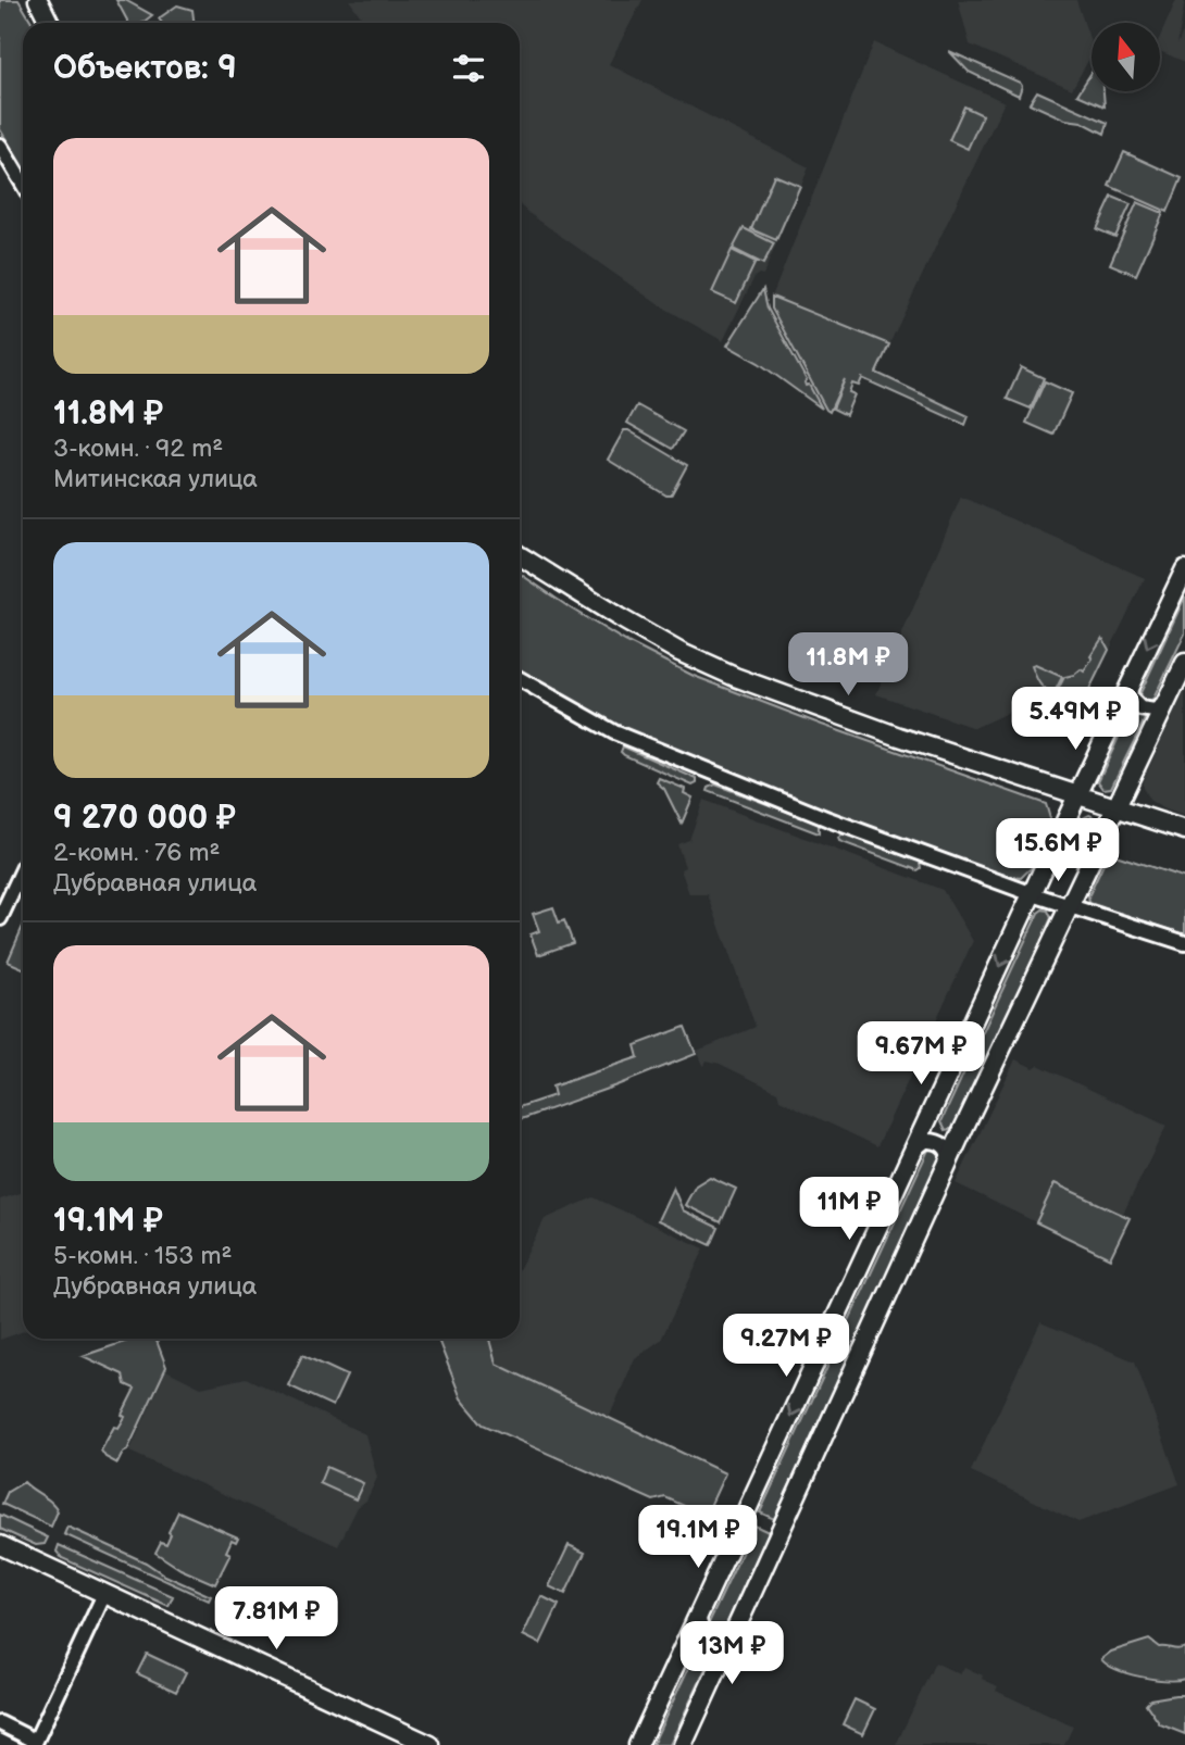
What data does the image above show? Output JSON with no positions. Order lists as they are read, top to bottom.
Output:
{
  "north": "top",
  "page": {
    "heading": "Объектов: 9",
    "list": [
      {
        "name": "11.8M ₽",
        "note": "3-комн. · 92 m² · Митинская улица"
      },
      {
        "name": "9 270 000 ₽",
        "note": "2-комн. · 76 m² · Дубравная улица"
      },
      {
        "name": "19.1M ₽",
        "note": "5-комн. · 153 m² · Дубравная улица"
      }
    ],
    "price": [
      "11.8M ₽",
      "5.49M ₽",
      "15.6M ₽",
      "9.67M ₽",
      "11M ₽",
      "9.27M ₽",
      "19.1M ₽",
      "7.81M ₽",
      "13M ₽"
    ]
  }
}
